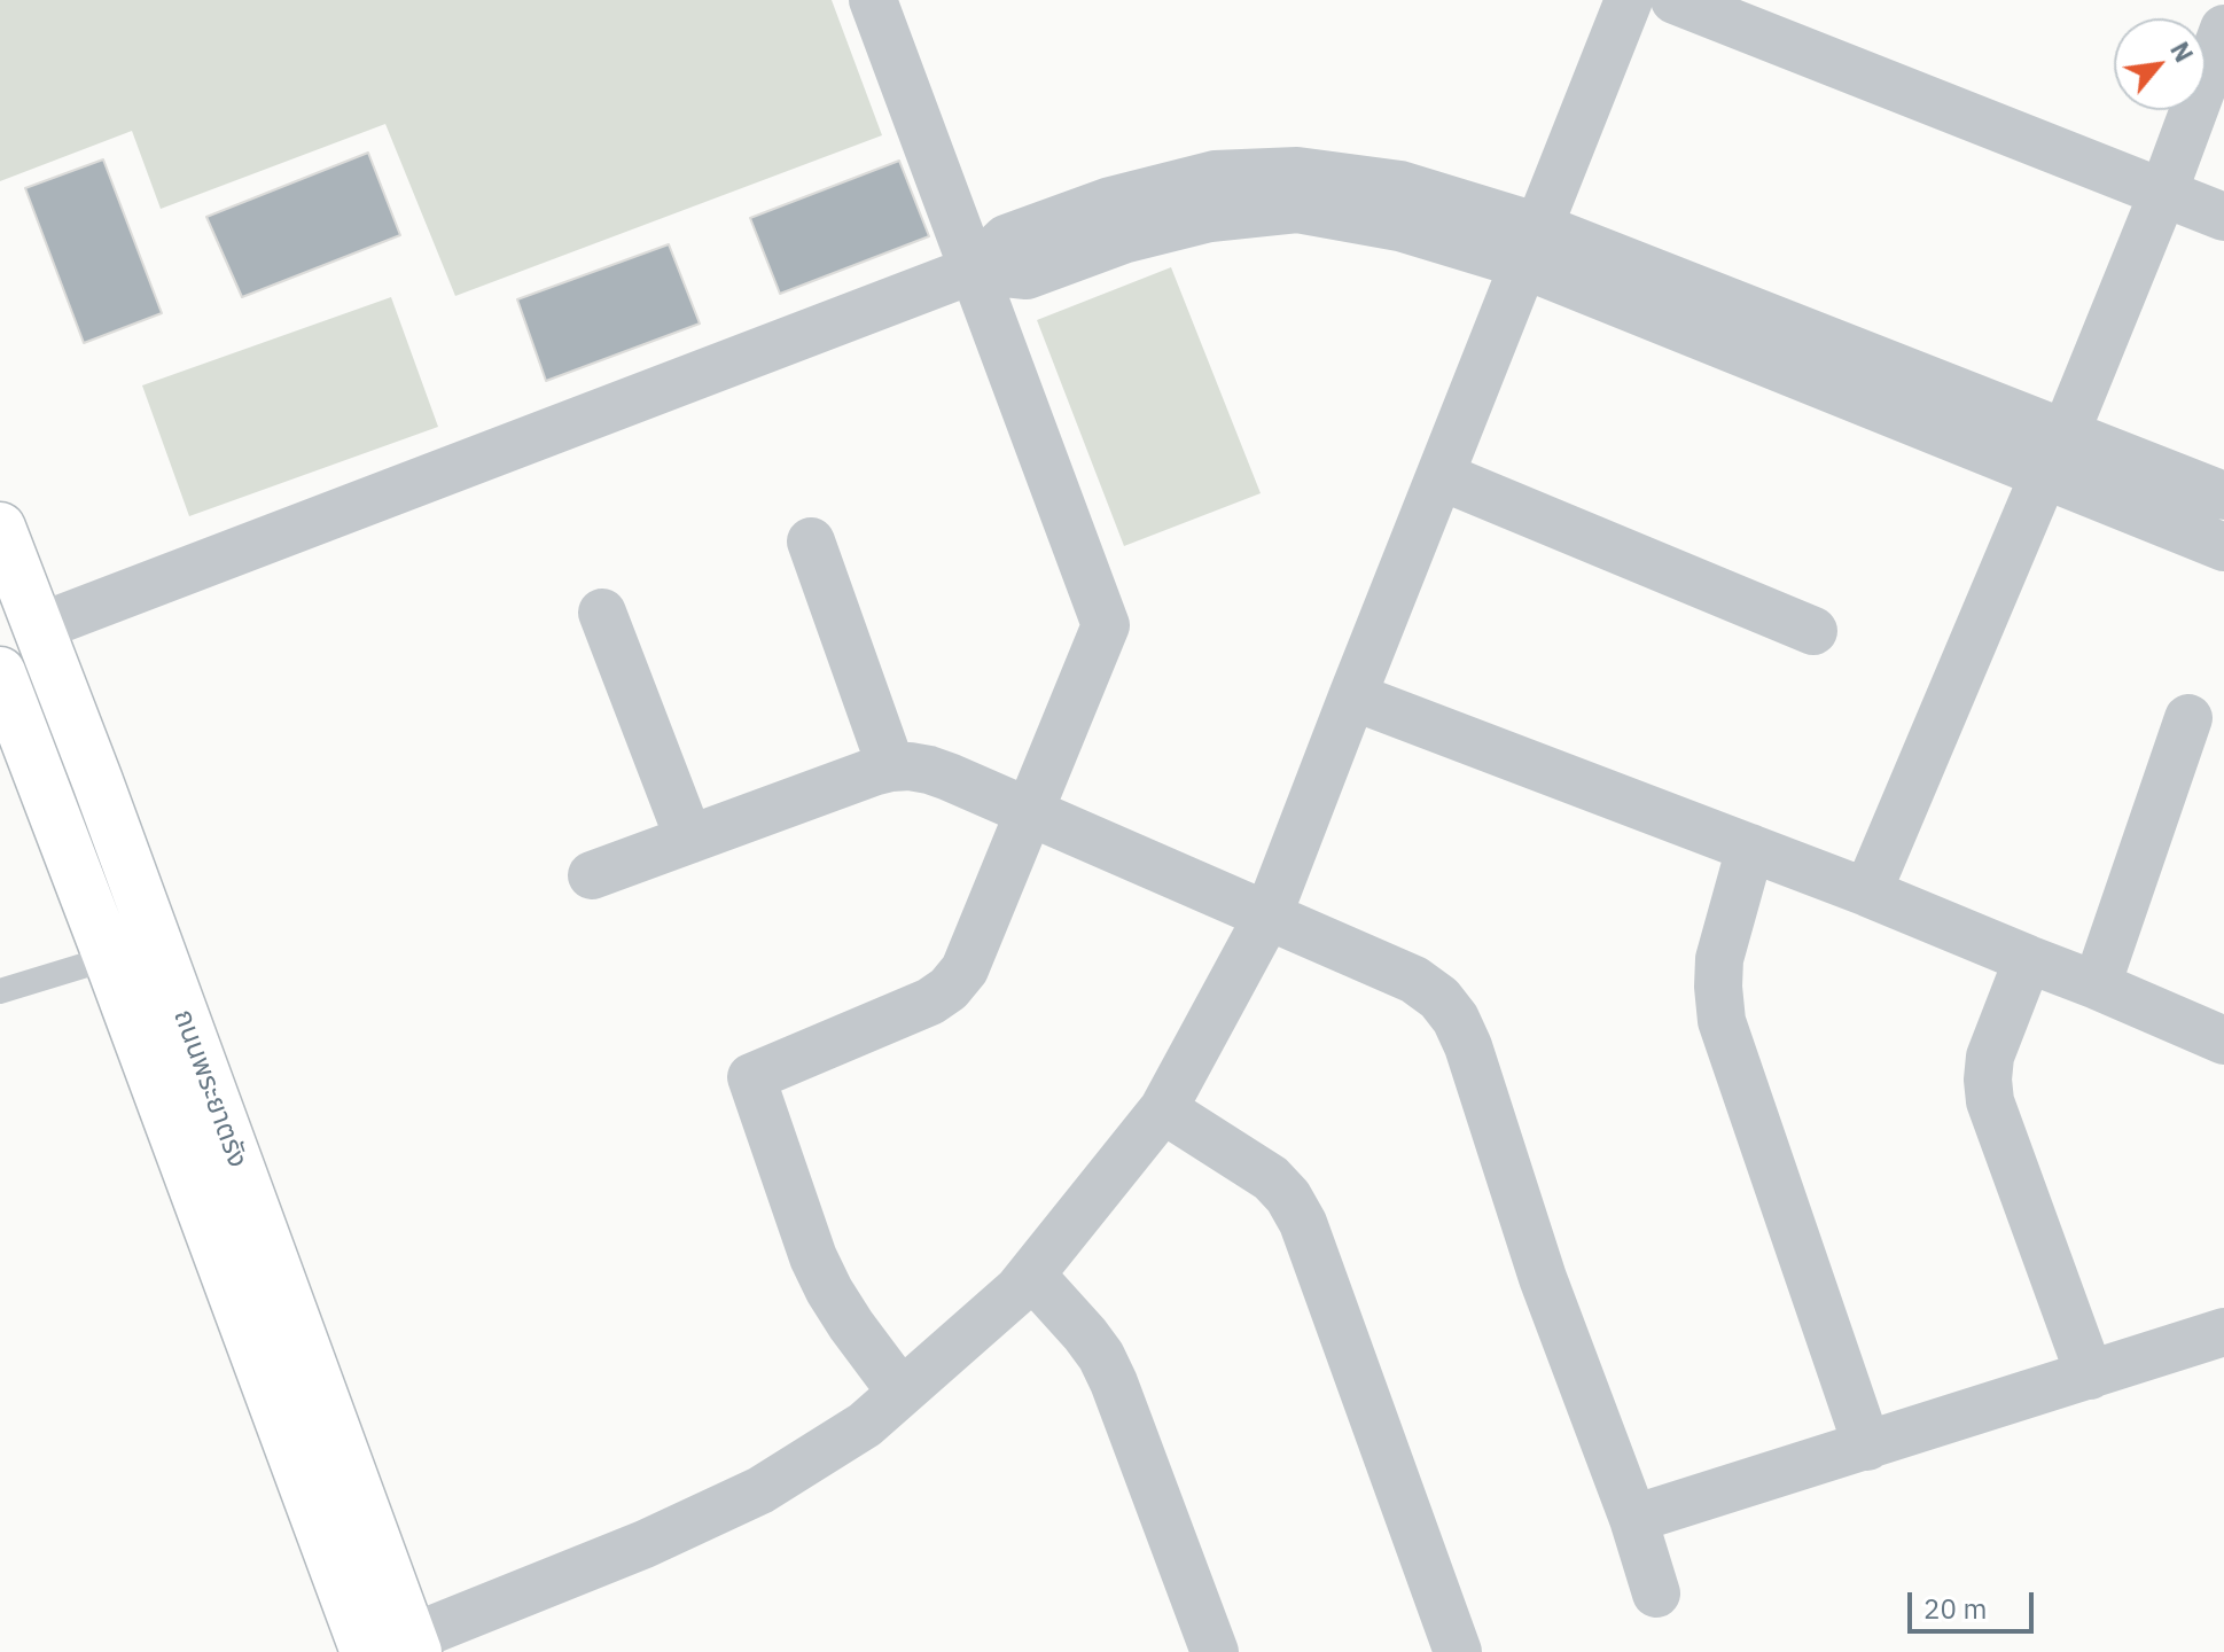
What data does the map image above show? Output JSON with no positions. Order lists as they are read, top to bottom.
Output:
{
  "streets": {
    "main road": ["ถนนพระยาตรัง"]
  },
  "scale_bar": "20 m",
  "north": "top right"
}
